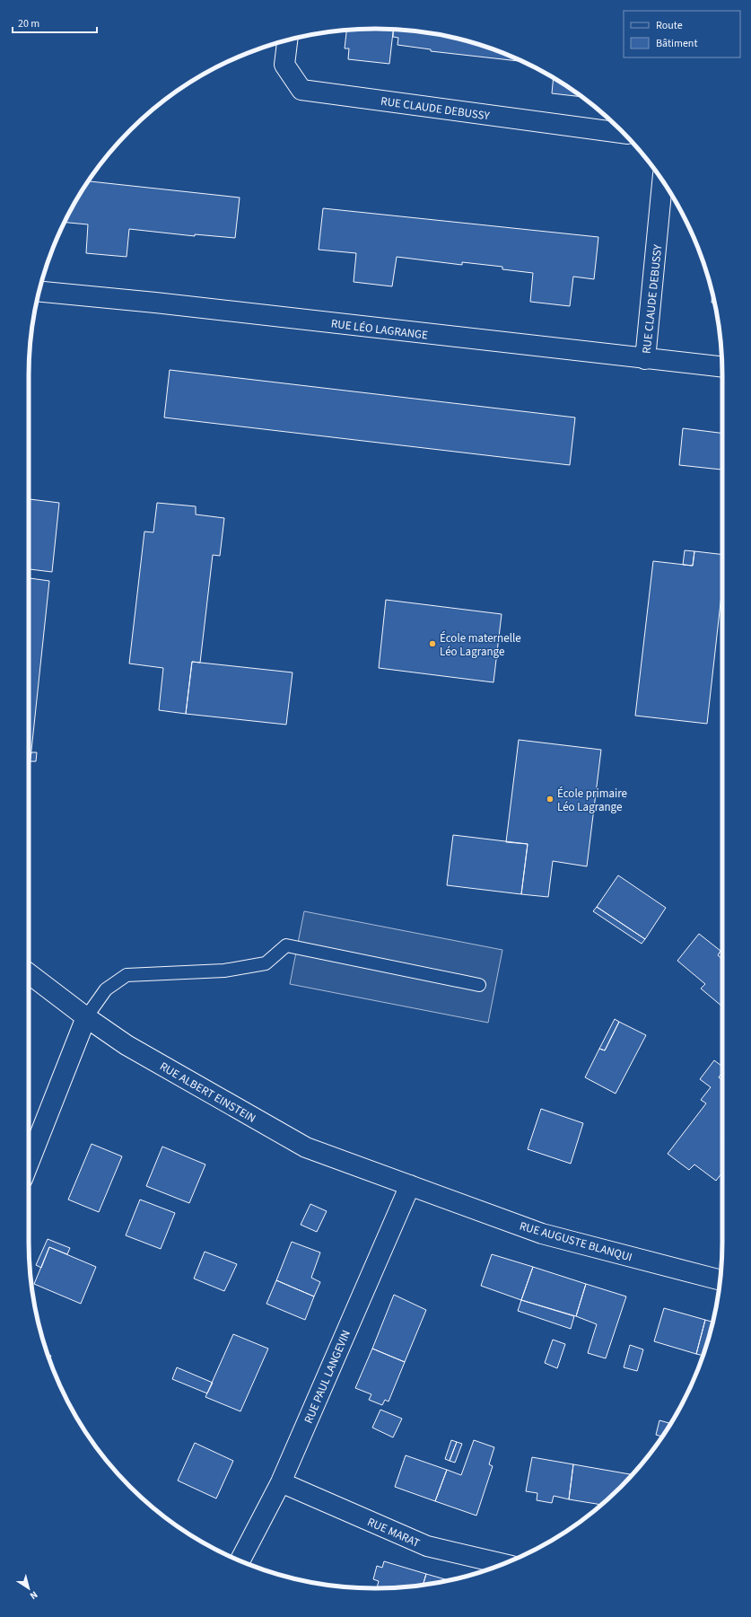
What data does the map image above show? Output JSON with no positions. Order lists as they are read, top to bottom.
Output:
{
  "streets": {
    "street": [
      "RUE CLAUDE DEBUSSY",
      "RUE LÉO LAGRANGE",
      "RUE ALBERT EINSTEIN",
      "RUE AUGUSTE BLANQUI",
      "RUE PAUL LANGEVIN",
      "RUE MARAT"
    ]
  },
  "crossings": [
    ["RUE CLAUDE DEBUSSY", "RUE LÉO LAGRANGE"],
    ["RUE ALBERT EINSTEIN", "RUE AUGUSTE BLANQUI"],
    ["RUE ALBERT EINSTEIN", "RUE PAUL LANGEVIN"],
    ["RUE AUGUSTE BLANQUI", "RUE PAUL LANGEVIN"],
    ["RUE PAUL LANGEVIN", "RUE MARAT"]
  ],
  "places": ["École maternelle Léo Lagrange", "École primaire Léo Lagrange"],
  "legend": ["Route", "Bâtiment"],
  "scale_bar": "20 m",
  "north": "bottom right"
}
